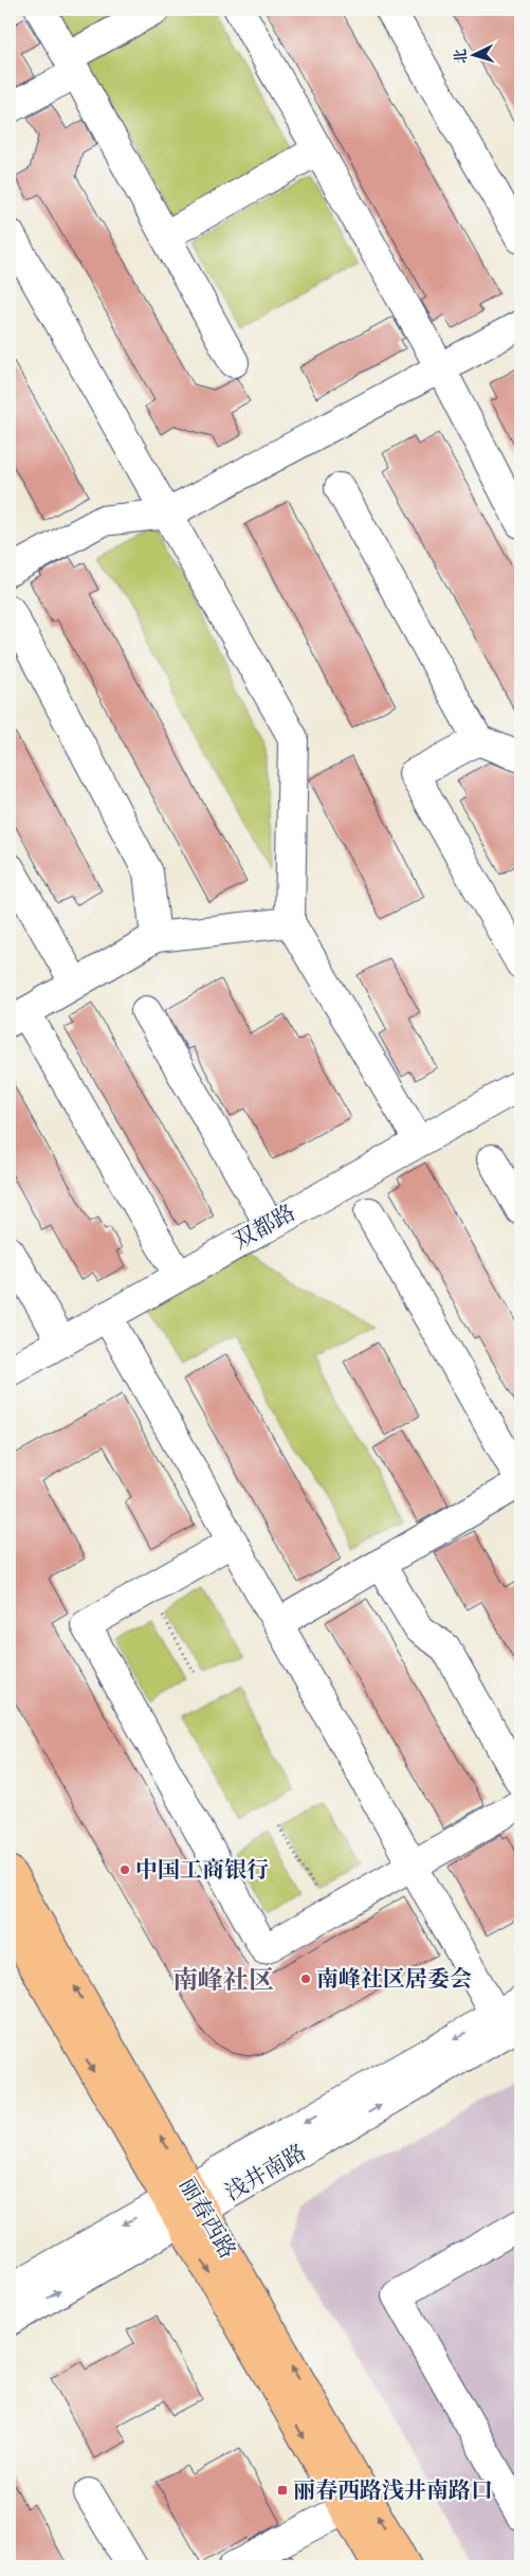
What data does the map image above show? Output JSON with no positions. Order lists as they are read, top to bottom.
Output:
{
  "streets": {
    "main road": ["丽春西路"],
    "street": ["双都路", "浅井南路"]
  },
  "crossings": [
    ["浅井南路", "丽春西路"]
  ],
  "districts": ["南峰社区"],
  "places": {
    "other": ["中国工商银行", "南峰社区居委会"],
    "transit": ["丽春西路浅井南路口"]
  },
  "north": "left"
}
